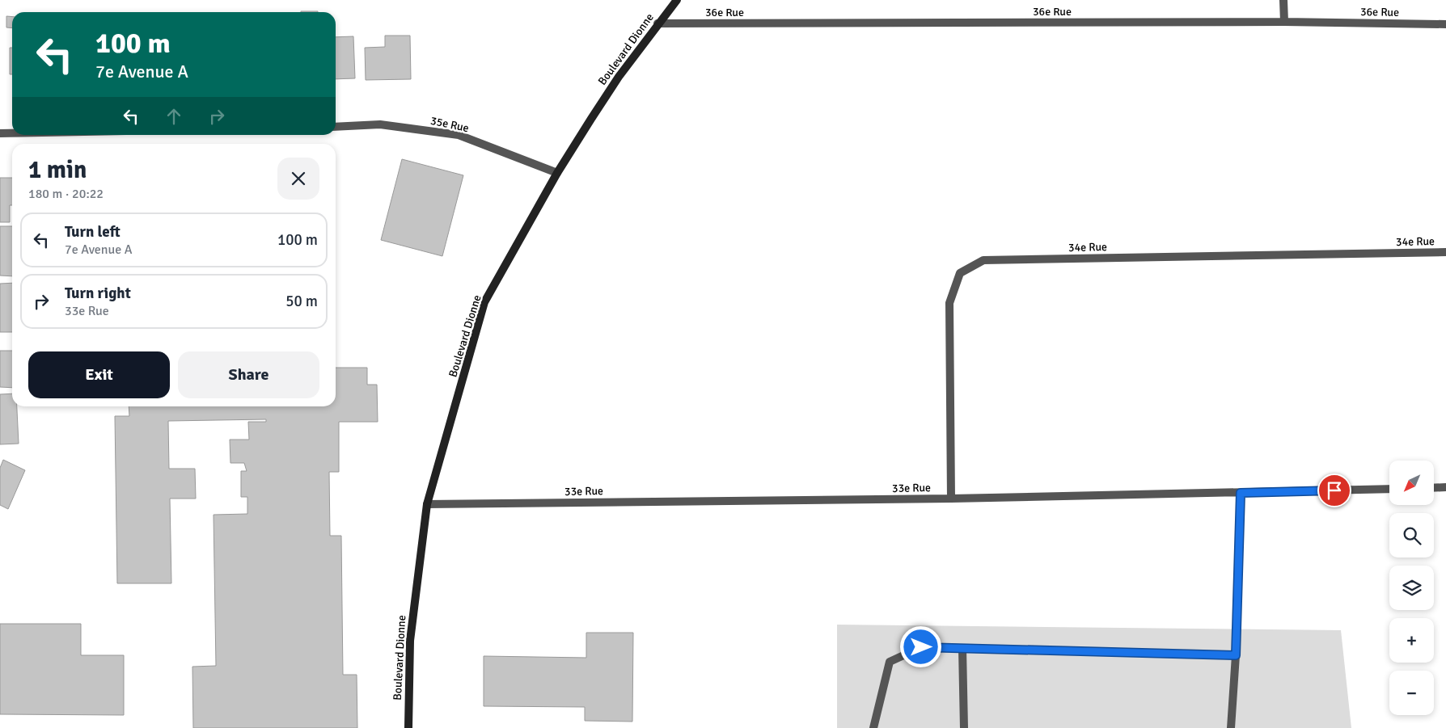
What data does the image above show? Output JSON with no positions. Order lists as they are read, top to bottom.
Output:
{
  "streets": {
    "main road": ["Boulevard Dionne"],
    "street": [
      "36e Rue",
      "35e Rue",
      "34e Rue",
      "33e Rue"
    ]
  },
  "crossings": [
    ["36e Rue", "Boulevard Dionne"],
    ["Boulevard Dionne", "35e Rue"],
    ["Boulevard Dionne", "33e Rue"],
    ["34e Rue", "33e Rue"]
  ],
  "north": "bottom left",
  "page": {
    "turn": ["100 m", "7e Avenue A"],
    "heading": ["1 min", "180 m · 20:22"],
    "list": [
      {
        "name": "Turn left",
        "note": "7e Avenue A",
        "value": "100 m"
      },
      {
        "name": "Turn right",
        "note": "33e Rue",
        "value": "50 m"
      }
    ],
    "buttons": ["Exit", "Share"],
    "map_buttons": ["+", "−"]
  }
}
